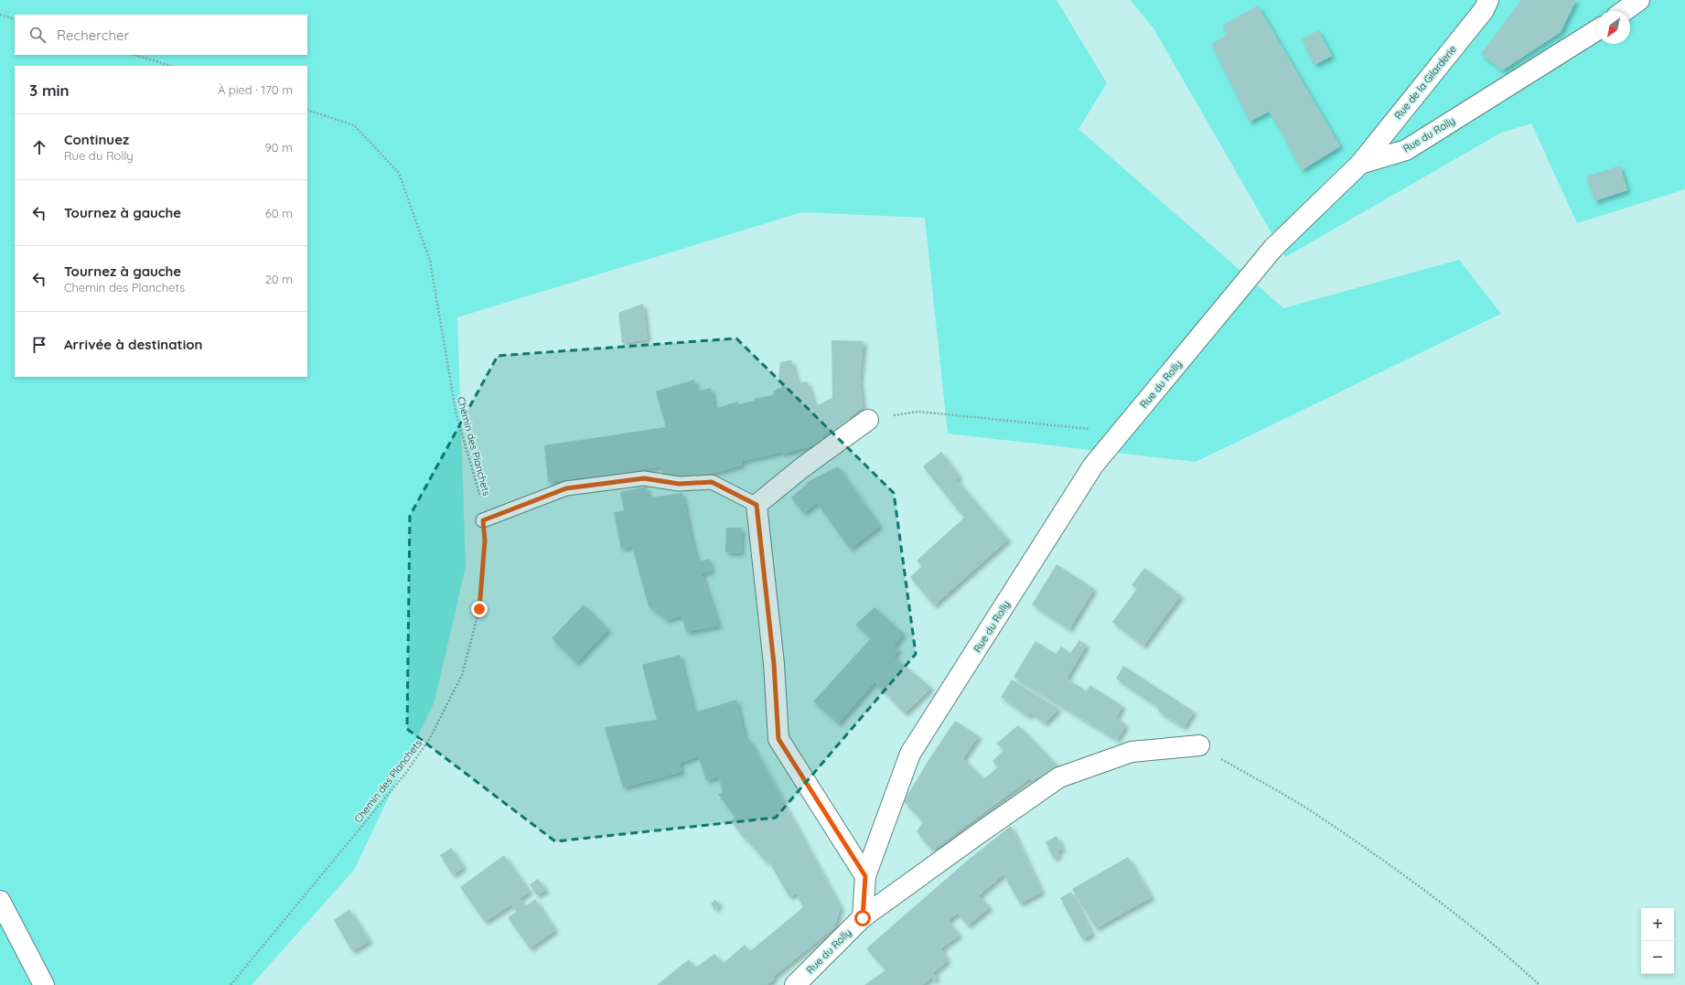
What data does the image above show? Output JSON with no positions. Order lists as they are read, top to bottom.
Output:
{
  "streets": {
    "street": ["Rue de la Gilarderie", "Rue du Rolly"],
    "path": ["Chemin des Planchets"]
  },
  "crossings": [
    ["Rue de la Gilarderie", "Rue du Rolly"]
  ],
  "north": "bottom left",
  "page": {
    "search": "Rechercher",
    "heading": ["3 min", "À pied · 170 m"],
    "list": [
      ["Continuez", "Rue du Rolly", "90 m"],
      ["Tournez à gauche", "60 m"],
      ["Tournez à gauche", "Chemin des Planchets", "20 m"],
      "Arrivée à destination"
    ],
    "map_buttons": ["+", "−"]
  }
}
